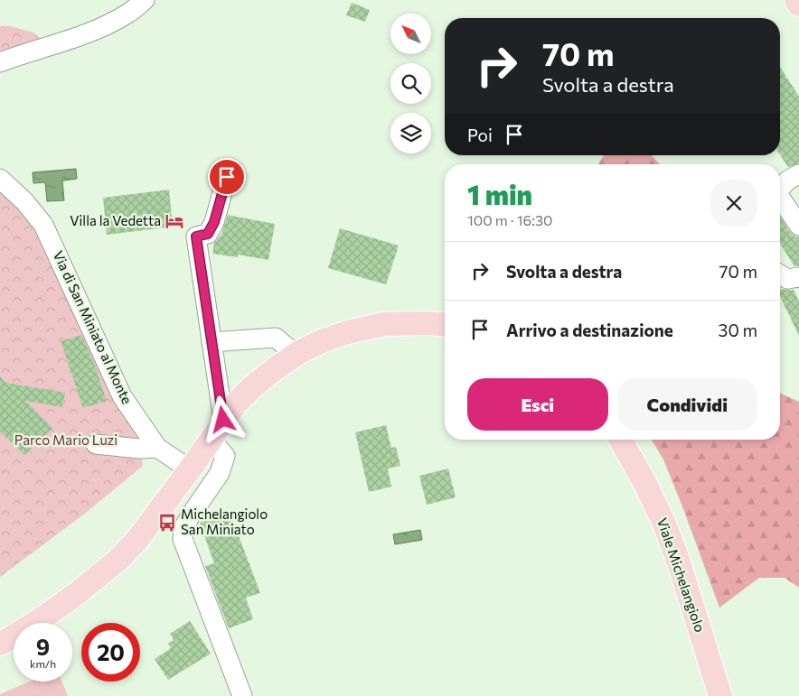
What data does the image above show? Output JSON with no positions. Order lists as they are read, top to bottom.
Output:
{
  "streets": {
    "main road": ["Viale Michelangiolo"],
    "street": ["Via di San Miniato al Monte"]
  },
  "parks": ["Parco Mario Luzi"],
  "places": {
    "hotel": ["Villa la Vedetta"],
    "bus stop": ["Michelangiolo San Miniato"]
  },
  "north": "top left",
  "page": {
    "turn": ["70 m", "Svolta a destra"],
    "then": "Poi",
    "heading": ["1 min", "100 m · 16:30"],
    "list": [
      {
        "name": "Svolta a destra",
        "value": "70 m"
      },
      {
        "name": "Arrivo a destinazione",
        "value": "30 m"
      }
    ],
    "buttons": ["Esci", "Condividi"],
    "speed": "9 km/h",
    "limit": "20"
  }
}
